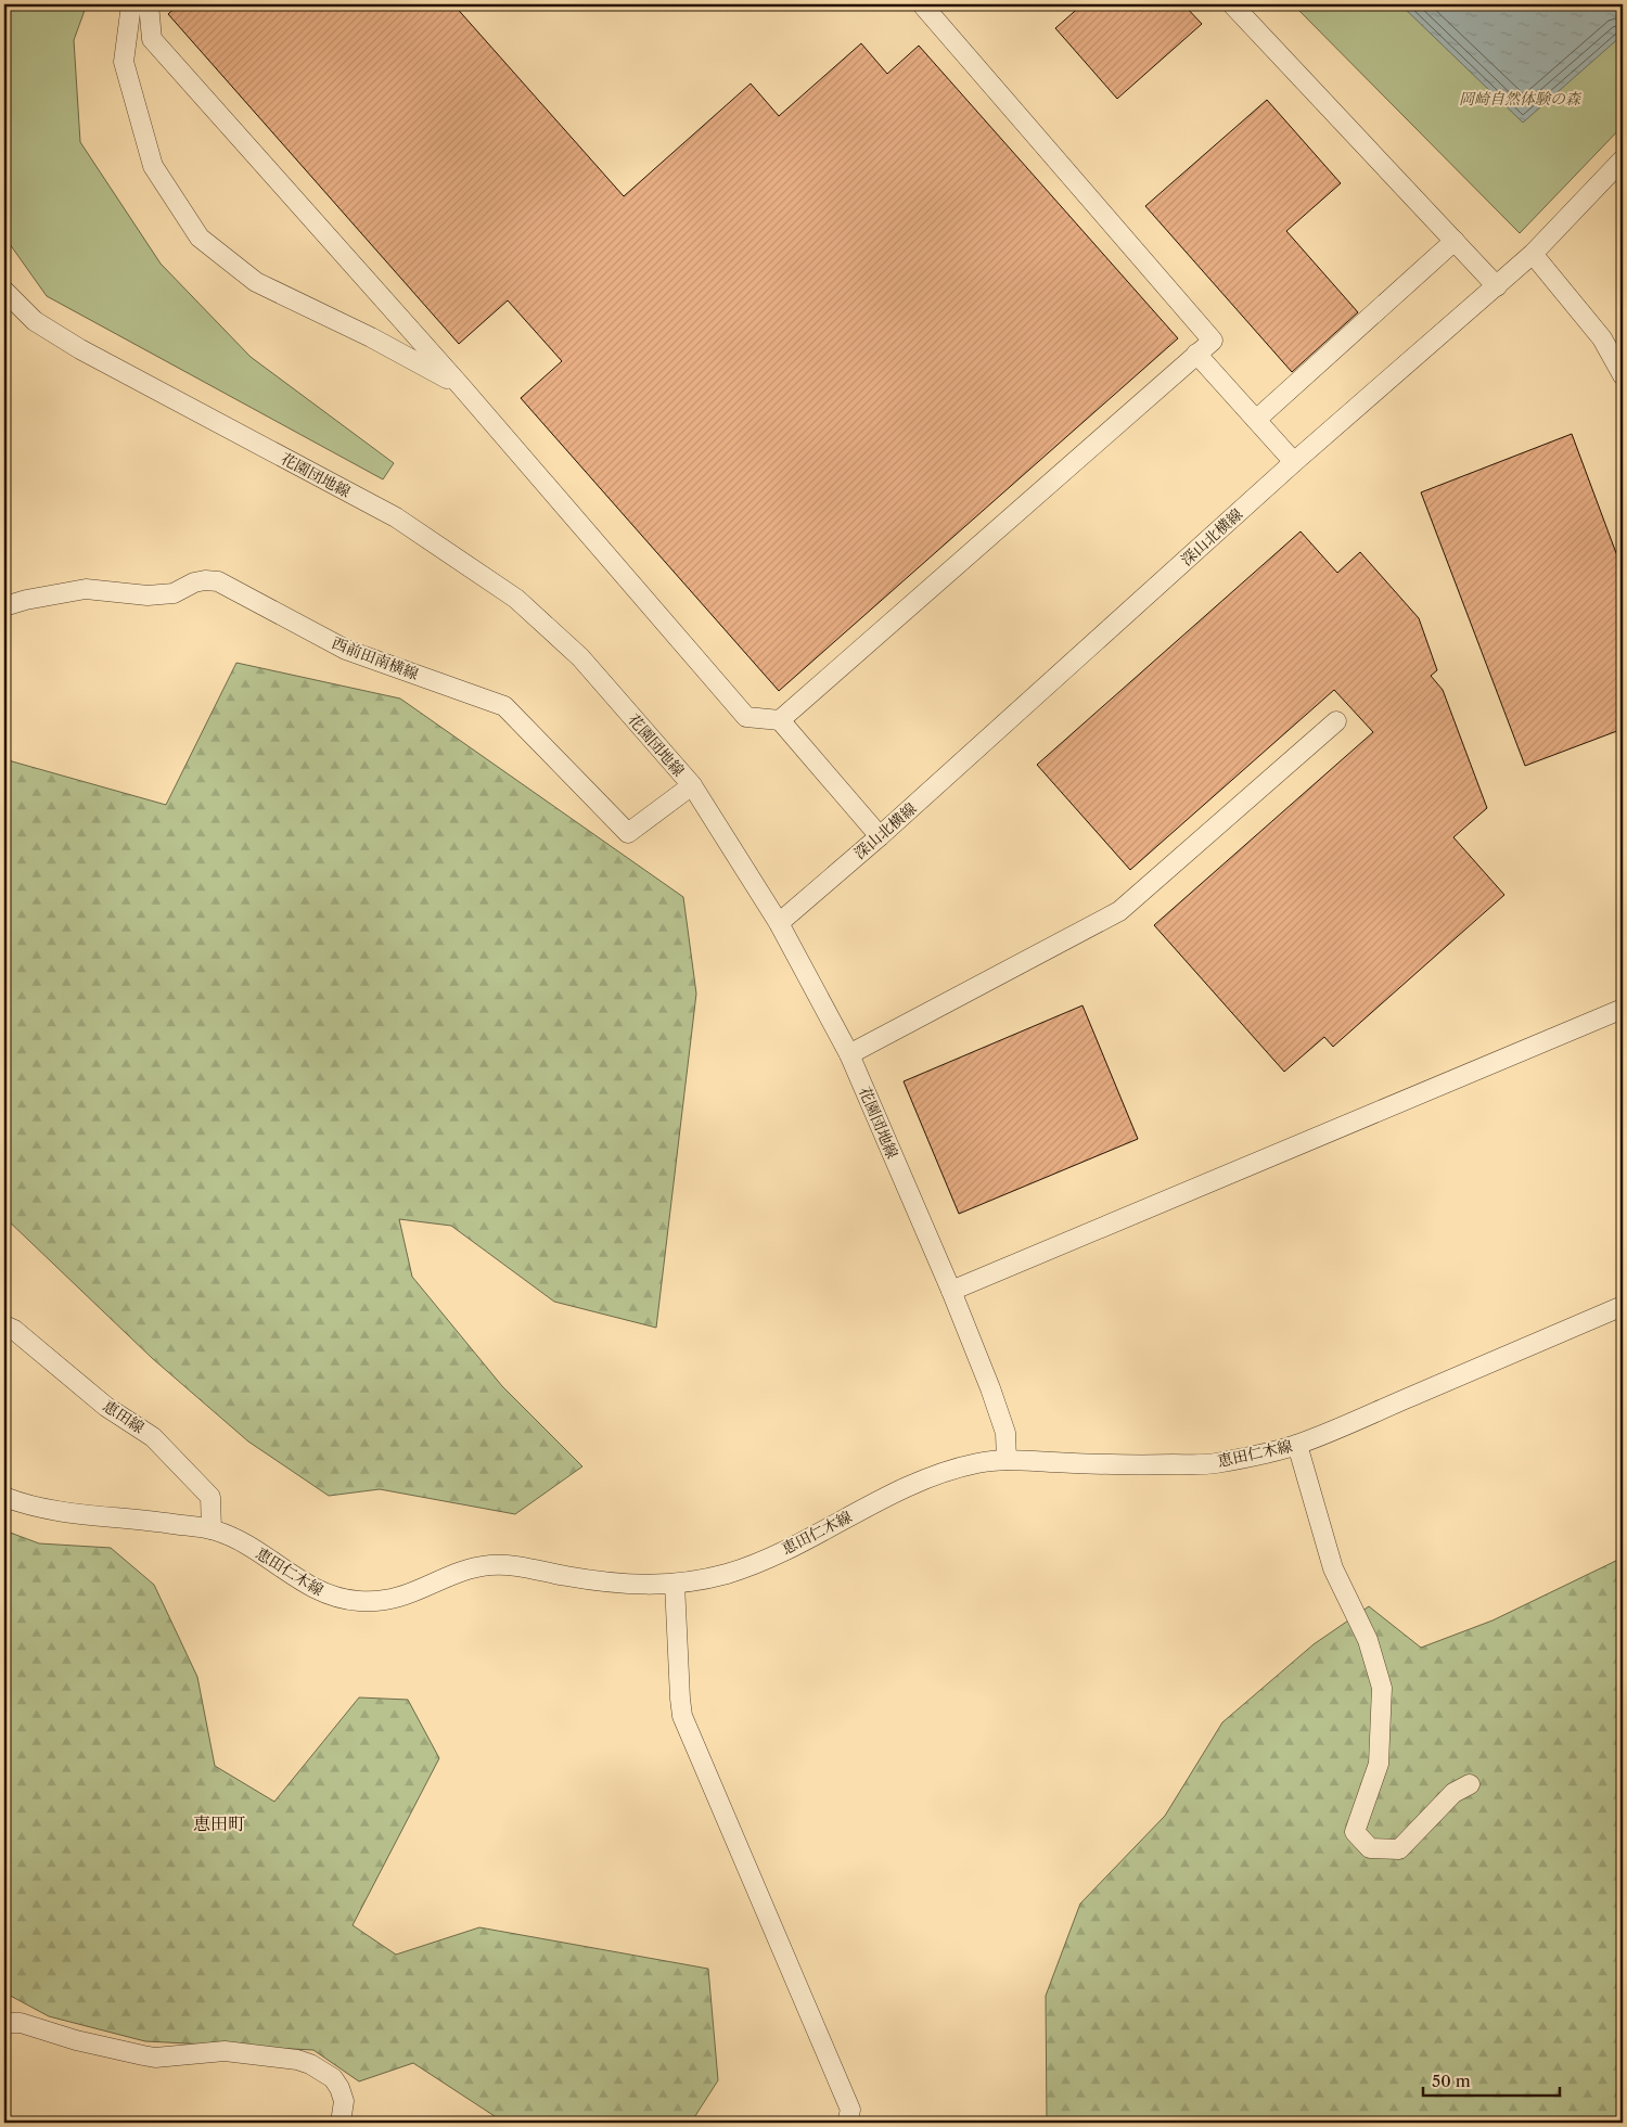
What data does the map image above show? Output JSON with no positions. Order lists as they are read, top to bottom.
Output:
{
  "streets": {
    "street": [
      "花園団地線",
      "深山北横線",
      "西前田南横線",
      "恵田線",
      "恵田仁木線"
    ]
  },
  "crossings": [
    ["花園団地線", "深山北横線"],
    ["花園団地線", "西前田南横線"],
    ["花園団地線", "恵田仁木線"],
    ["恵田線", "恵田仁木線"]
  ],
  "districts": ["恵田町"],
  "parks": ["岡崎自然体験の森"],
  "scale_bar": "50 m"
}
